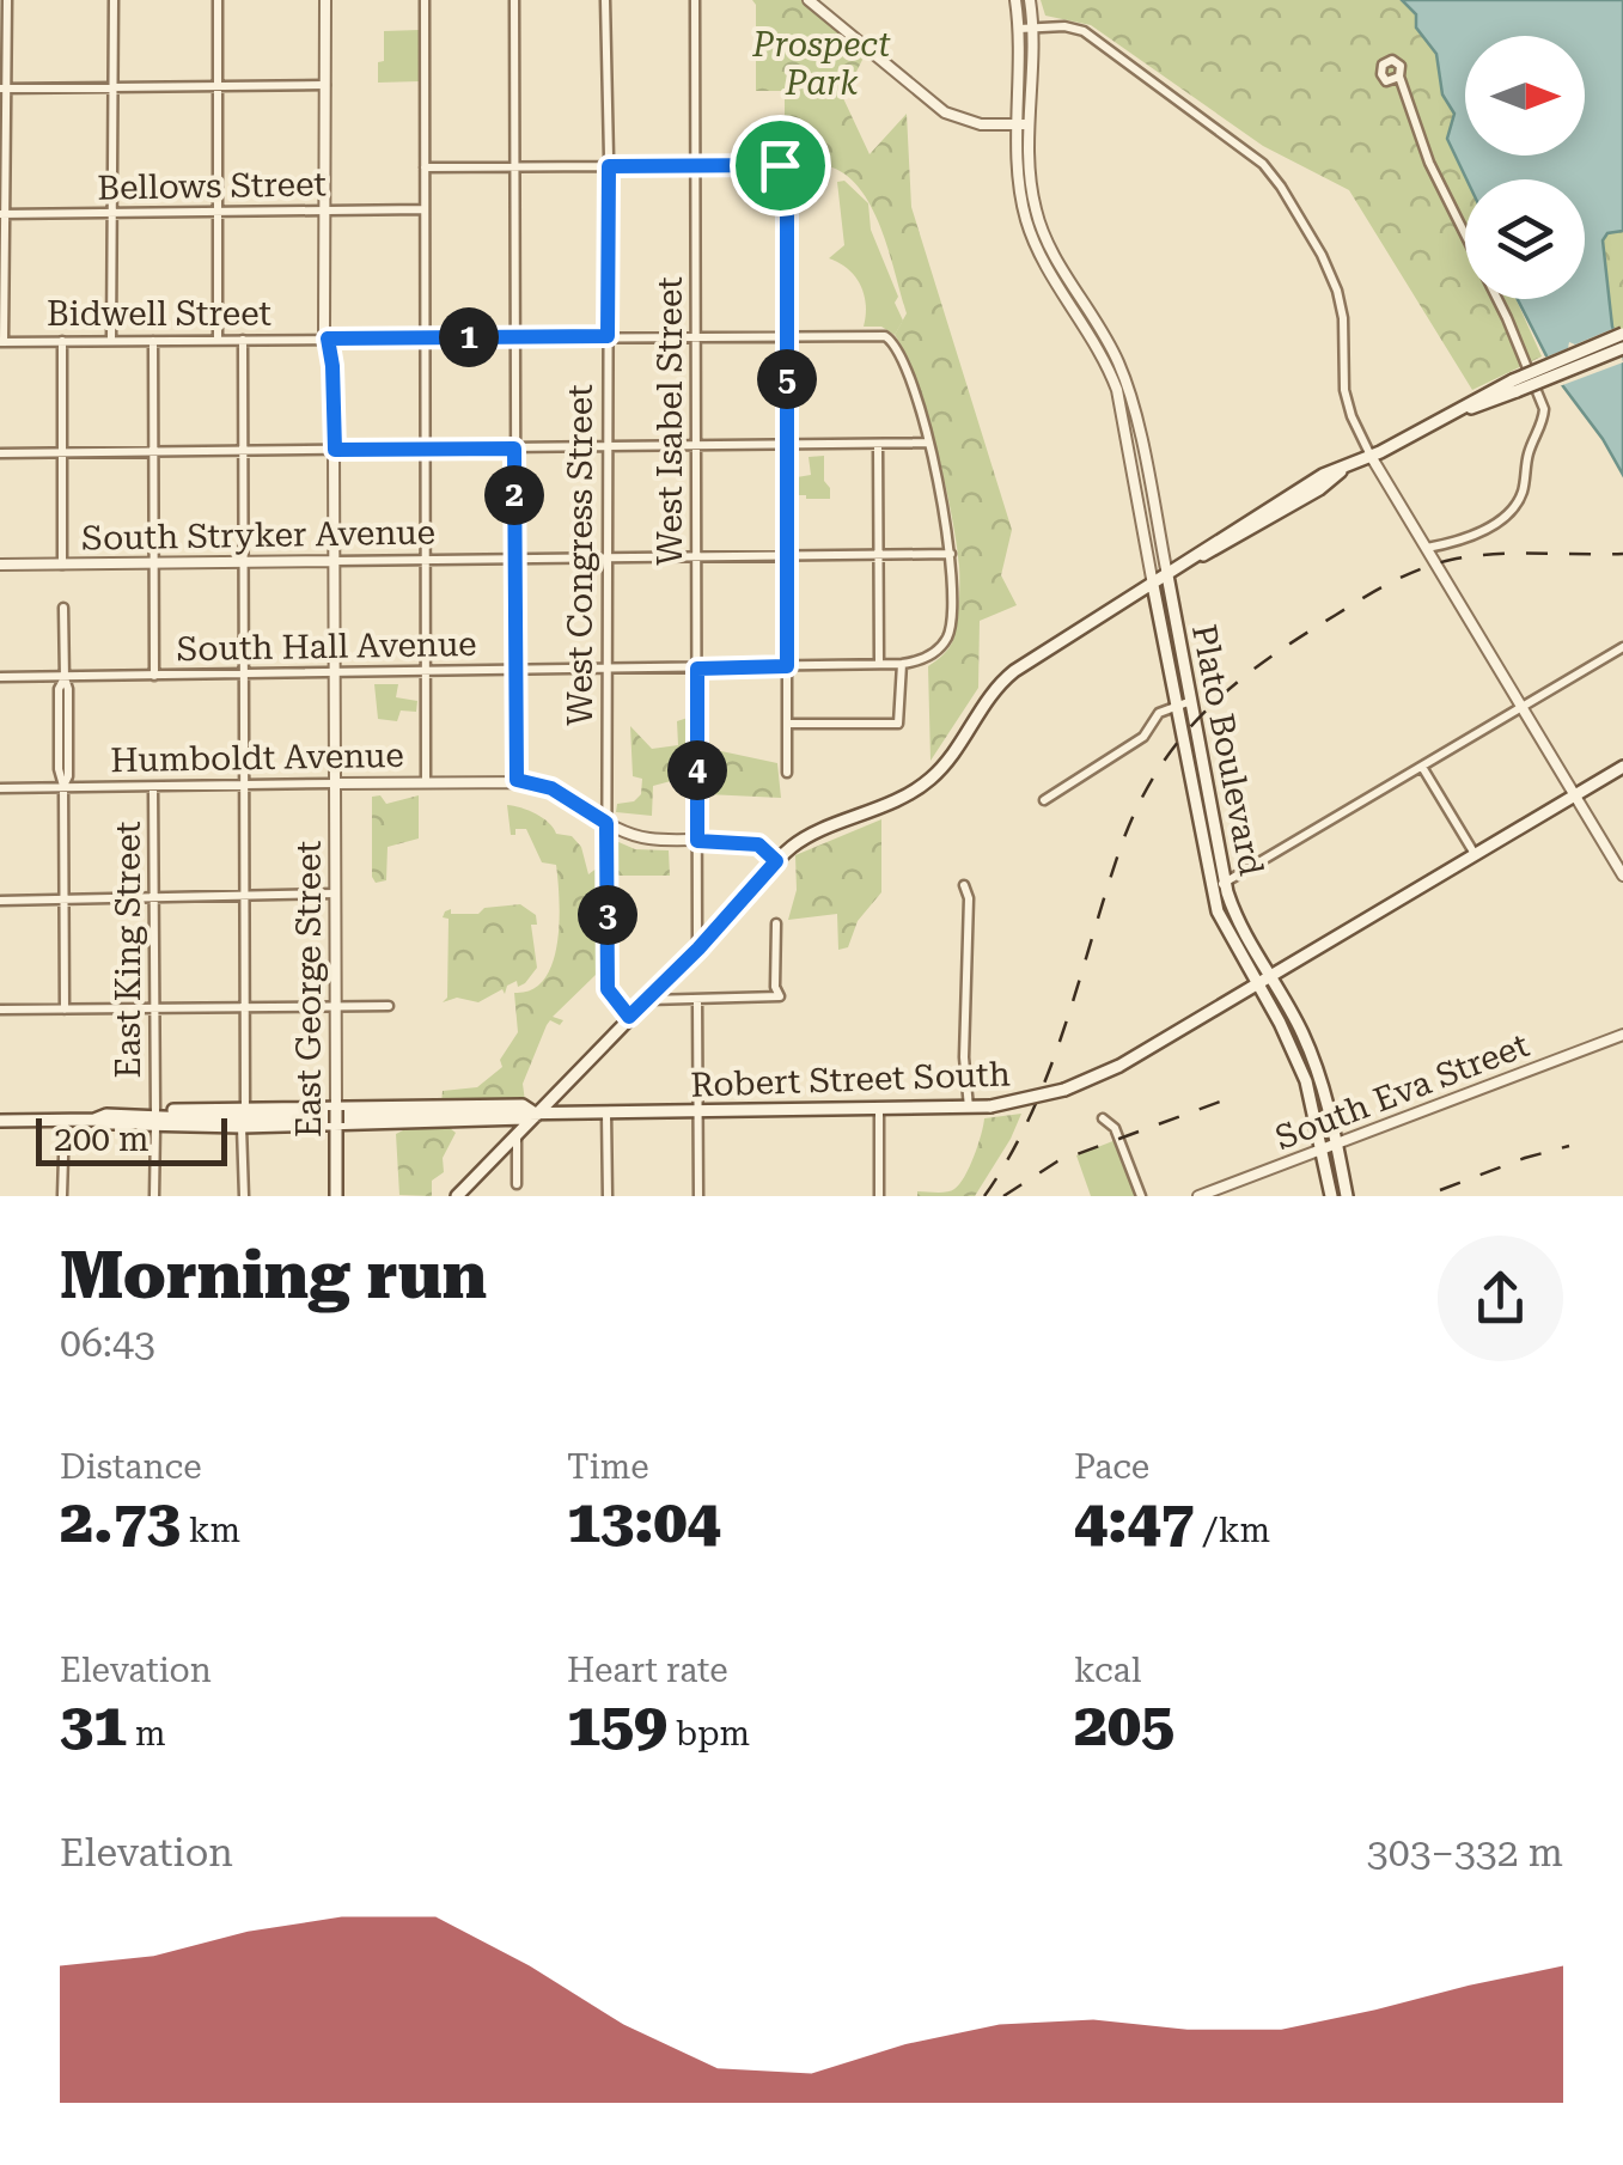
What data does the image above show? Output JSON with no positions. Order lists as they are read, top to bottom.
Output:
{
  "streets": {
    "main road": ["Plato Boulevard", "East George Street", "Robert Street South"],
    "street": [
      "Bellows Street",
      "Bidwell Street",
      "West Isabel Street",
      "South Stryker Avenue",
      "West Congress Street",
      "South Hall Avenue",
      "Humboldt Avenue",
      "East King Street",
      "South Eva Street"
    ]
  },
  "crossings": [
    ["Bellows Street", "East George Street"],
    ["Bidwell Street", "West Isabel Street"],
    ["Bidwell Street", "West Congress Street"],
    ["Bidwell Street", "East George Street"],
    ["West Isabel Street", "South Stryker Avenue"],
    ["West Isabel Street", "South Hall Avenue"],
    ["South Stryker Avenue", "West Congress Street"],
    ["South Stryker Avenue", "South Hall Avenue"],
    ["South Stryker Avenue", "East George Street"],
    ["West Congress Street", "South Hall Avenue"],
    ["South Hall Avenue", "East George Street"],
    ["Plato Boulevard", "Robert Street South"],
    ["Plato Boulevard", "South Eva Street"],
    ["Humboldt Avenue", "East King Street"],
    ["Humboldt Avenue", "East George Street"]
  ],
  "parks": ["Prospect Park"],
  "scale_bar": "200 m",
  "north": "right",
  "page": {
    "pins": [
      "1",
      "5",
      "2",
      "4",
      "3"
    ],
    "scale": "200 m",
    "heading": ["Morning run", "06:43"],
    "stats": [
      ["Distance", "2.73 km"],
      ["Time", "13:04"],
      ["Pace", "4:47 /km"],
      ["Elevation", "31 m"],
      ["Heart rate", "159 bpm"],
      ["kcal", "205"]
    ],
    "chart": ["Elevation", "303–332 m"]
  }
}
